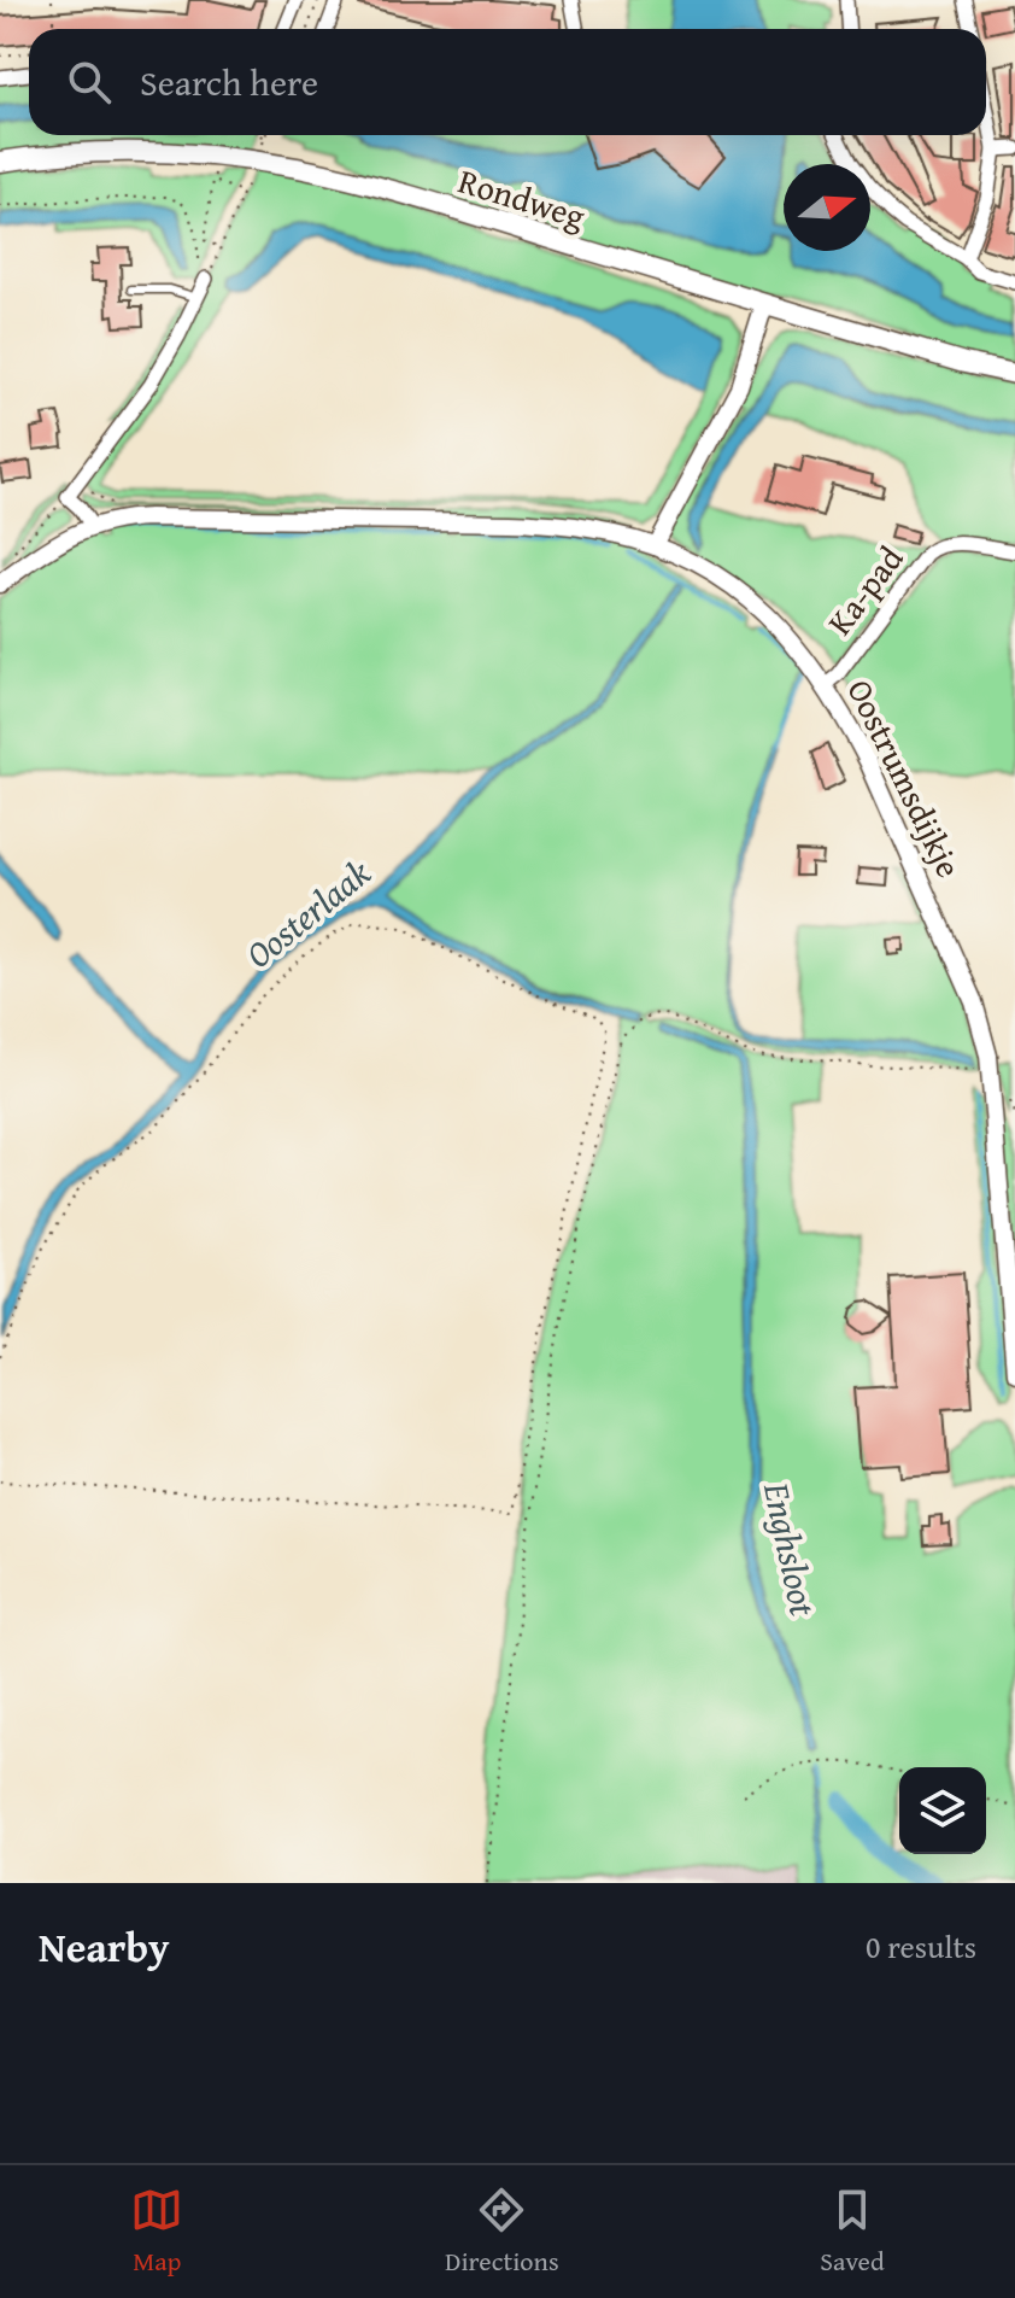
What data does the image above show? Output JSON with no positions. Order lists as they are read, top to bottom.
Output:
{
  "streets": {
    "main road": ["Rondweg"],
    "street": ["Ka-pad", "Oostrumsdijkje"]
  },
  "crossings": [
    ["Ka-pad", "Oostrumsdijkje"]
  ],
  "water": ["Oosterlaak", "Enghsloot"],
  "north": "right",
  "page": {
    "search": "Search here",
    "heading": ["Nearby", "0 results"],
    "nav": ["Map", "Directions", "Saved"]
  }
}
